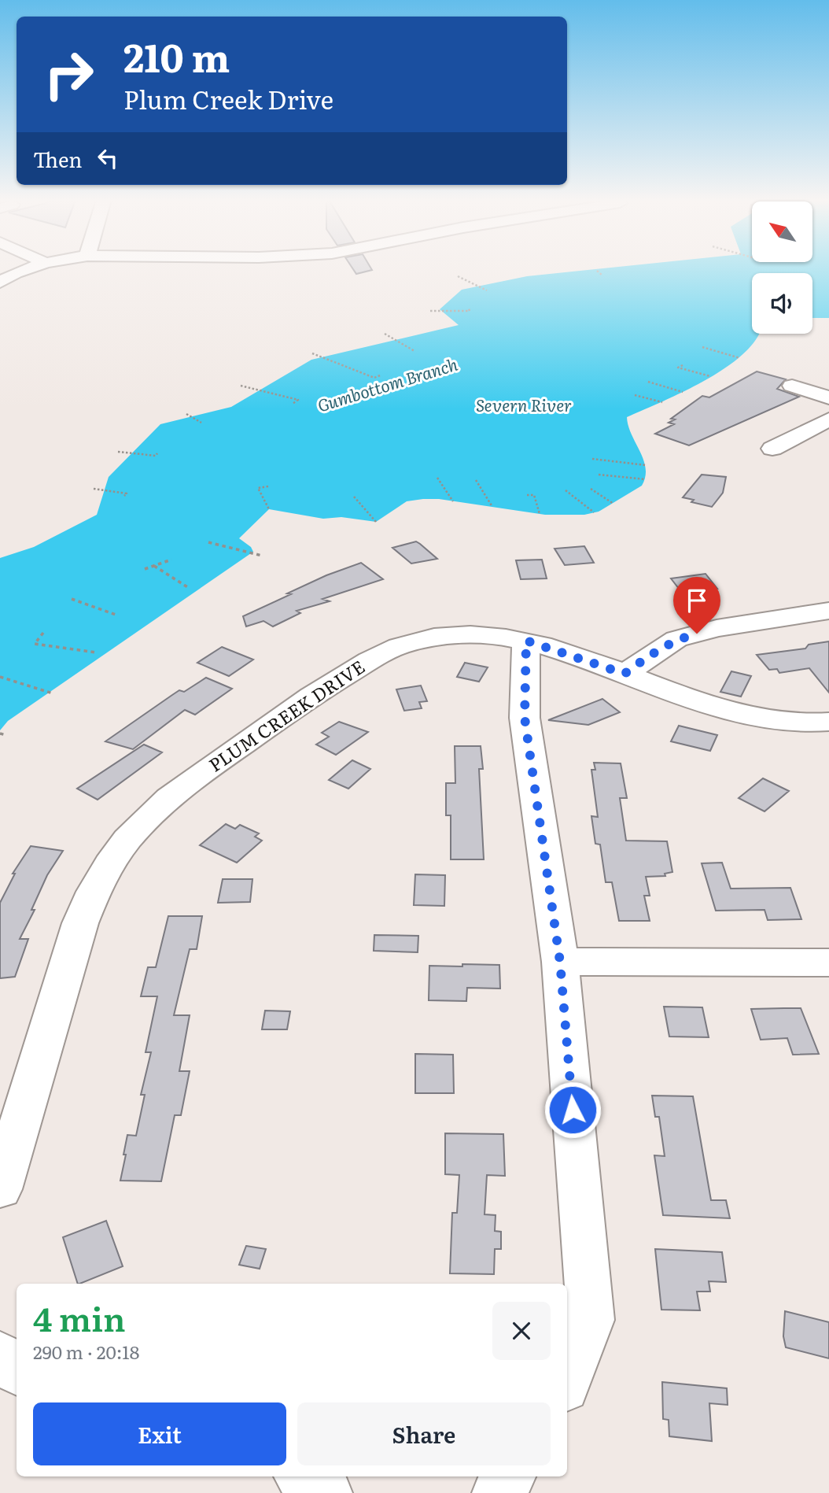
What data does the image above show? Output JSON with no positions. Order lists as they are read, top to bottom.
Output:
{
  "streets": {
    "street": ["PLUM CREEK DRIVE"]
  },
  "water": ["Gumbottom Branch", "Severn River"],
  "north": "top left",
  "page": {
    "turn": ["210 m", "Plum Creek Drive"],
    "then": "Then",
    "heading": ["4 min", "290 m · 20:18"],
    "buttons": ["Exit", "Share"]
  }
}
